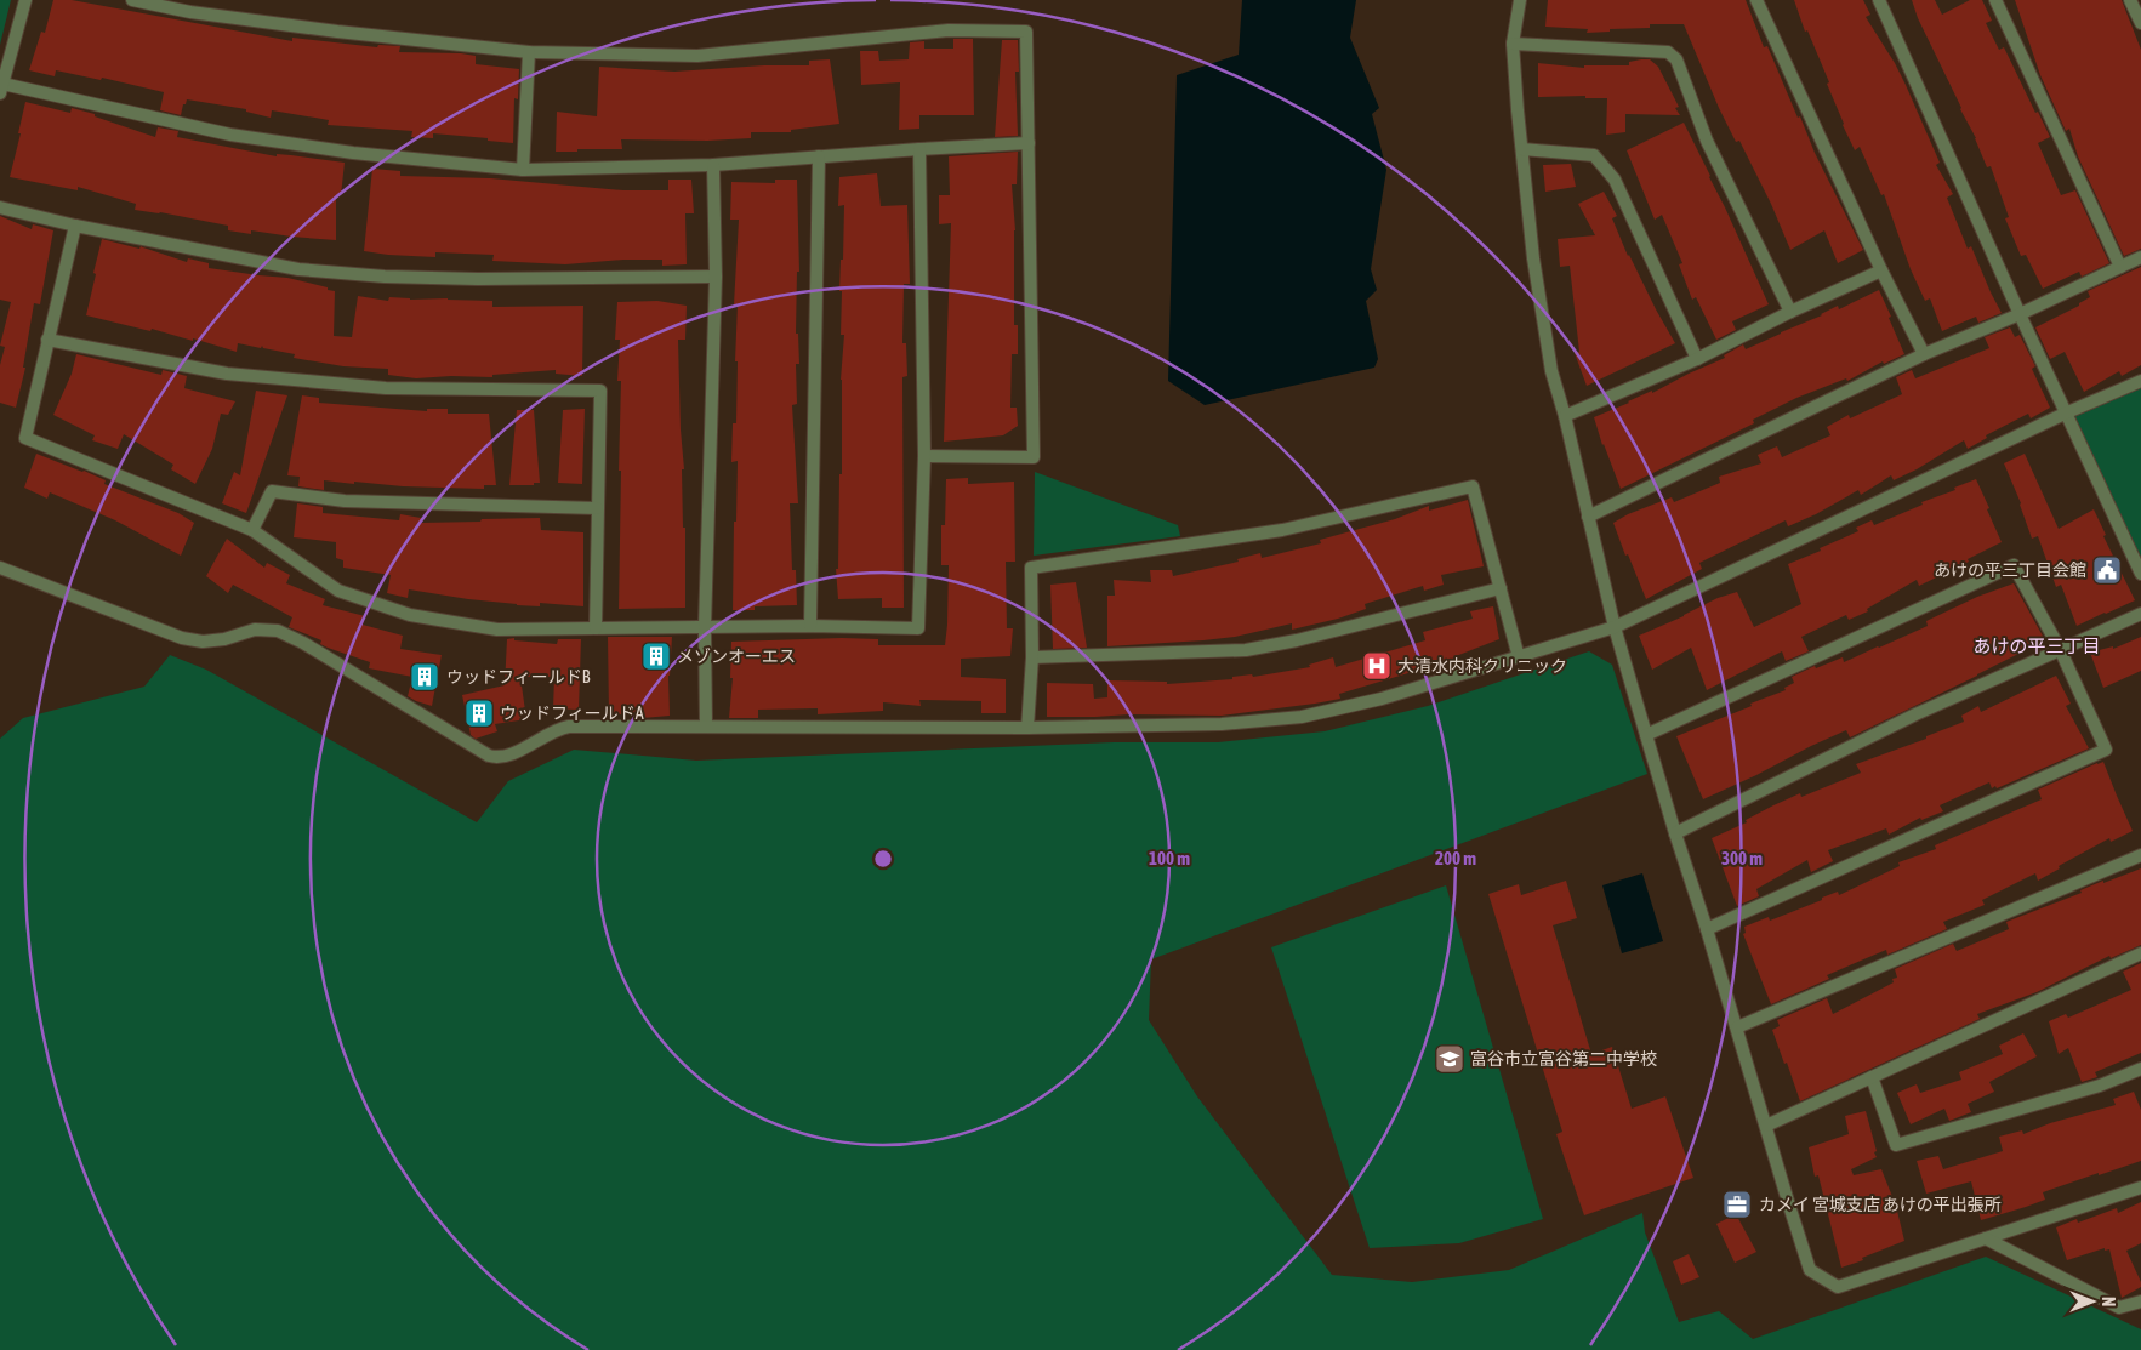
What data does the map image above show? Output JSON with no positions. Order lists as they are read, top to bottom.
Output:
{
  "districts": ["あけの平三丁目"],
  "places": {
    "public building": ["あけの平三丁目会館"],
    "building": ["メゾンオーエス", "ウッドフィールドB", "ウッドフィールドA"],
    "hospital": ["大清水内科クリニック"],
    "school or university": ["富谷市立富谷第二中学校"],
    "office": ["カメイ 宮城支店 あけの平出張所"]
  },
  "north": "right",
  "rings": ["100 m", "200 m", "300 m"]
}
